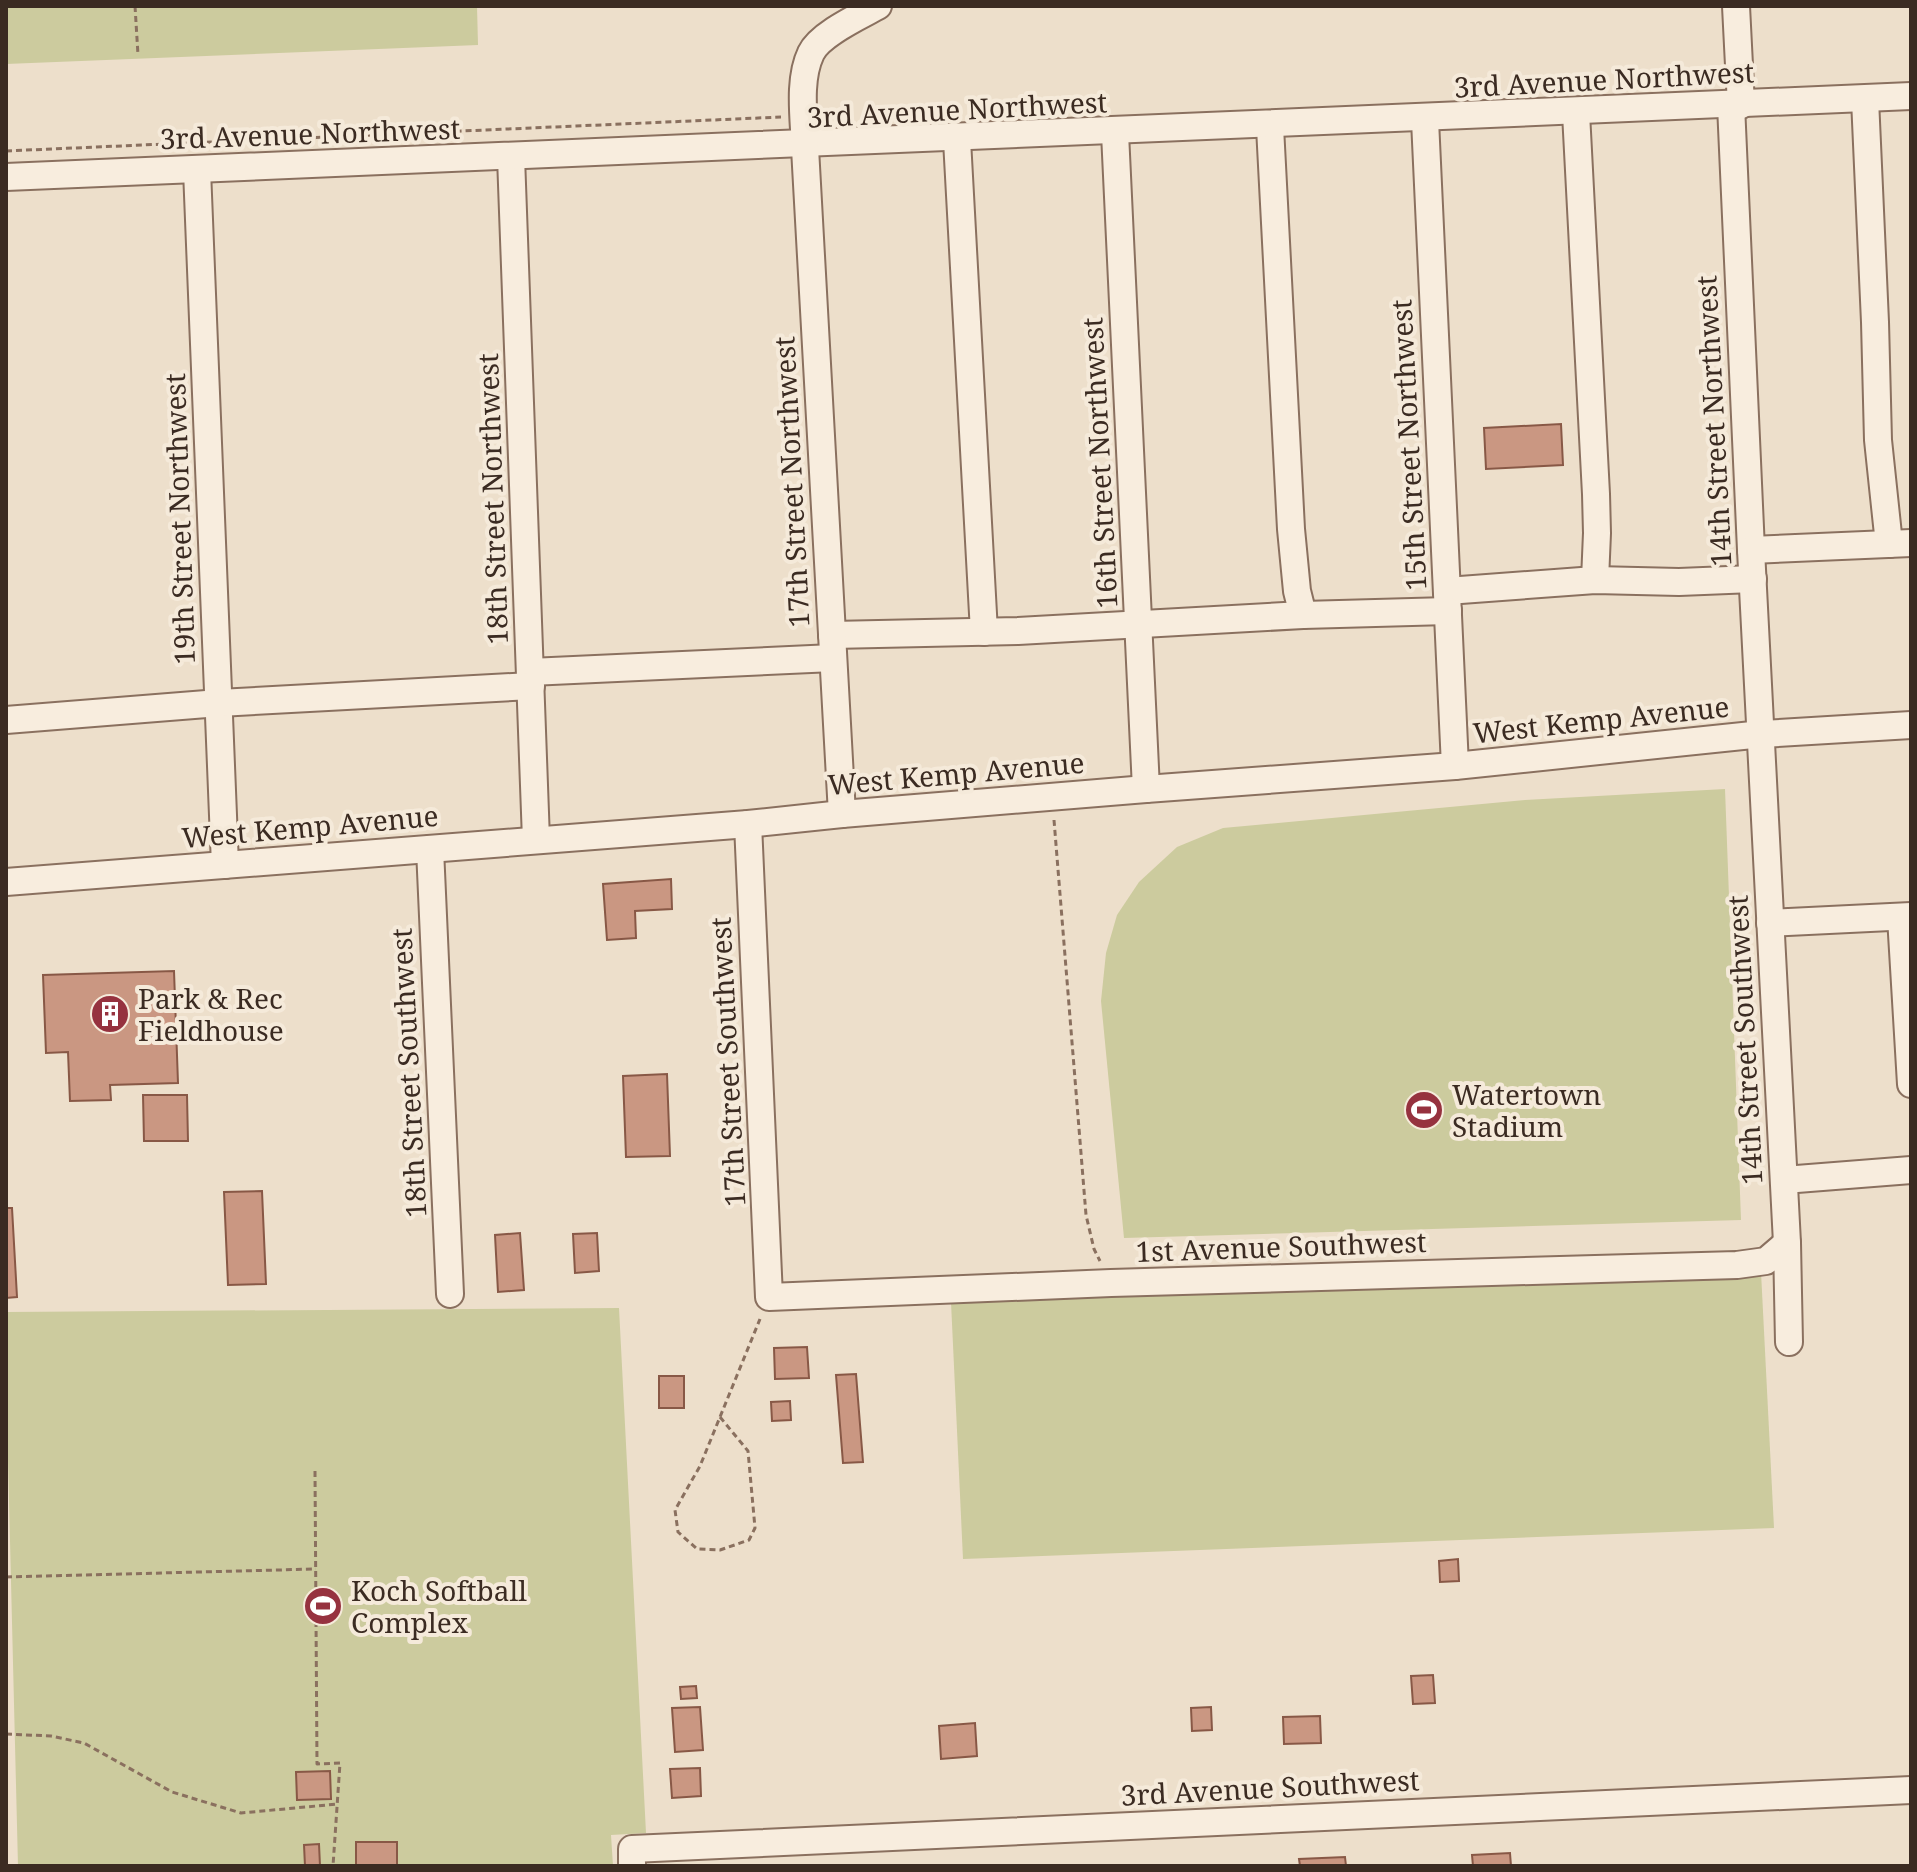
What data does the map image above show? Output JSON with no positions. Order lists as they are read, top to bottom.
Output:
{
  "streets": {
    "street": [
      "3rd Avenue Northwest",
      "14th Street Northwest",
      "15th Street Northwest",
      "16th Street Northwest",
      "17th Street Northwest",
      "18th Street Northwest",
      "19th Street Northwest",
      "West Kemp Avenue",
      "14th Street Southwest",
      "17th Street Southwest",
      "18th Street Southwest",
      "1st Avenue Southwest",
      "3rd Avenue Southwest"
    ]
  },
  "crossings": [
    ["3rd Avenue Northwest", "14th Street Northwest"],
    ["3rd Avenue Northwest", "15th Street Northwest"],
    ["3rd Avenue Northwest", "16th Street Northwest"],
    ["3rd Avenue Northwest", "17th Street Northwest"],
    ["3rd Avenue Northwest", "18th Street Northwest"],
    ["3rd Avenue Northwest", "19th Street Northwest"],
    ["14th Street Northwest", "West Kemp Avenue"],
    ["14th Street Northwest", "14th Street Southwest"],
    ["15th Street Northwest", "West Kemp Avenue"],
    ["16th Street Northwest", "West Kemp Avenue"],
    ["17th Street Northwest", "West Kemp Avenue"],
    ["18th Street Northwest", "West Kemp Avenue"],
    ["19th Street Northwest", "West Kemp Avenue"],
    ["West Kemp Avenue", "14th Street Southwest"],
    ["West Kemp Avenue", "17th Street Southwest"],
    ["West Kemp Avenue", "18th Street Southwest"],
    ["14th Street Southwest", "1st Avenue Southwest"],
    ["17th Street Southwest", "1st Avenue Southwest"]
  ],
  "places": {
    "building": ["Park & Rec Fieldhouse"],
    "sports": ["Watertown Stadium", "Koch Softball Complex"]
  }
}
